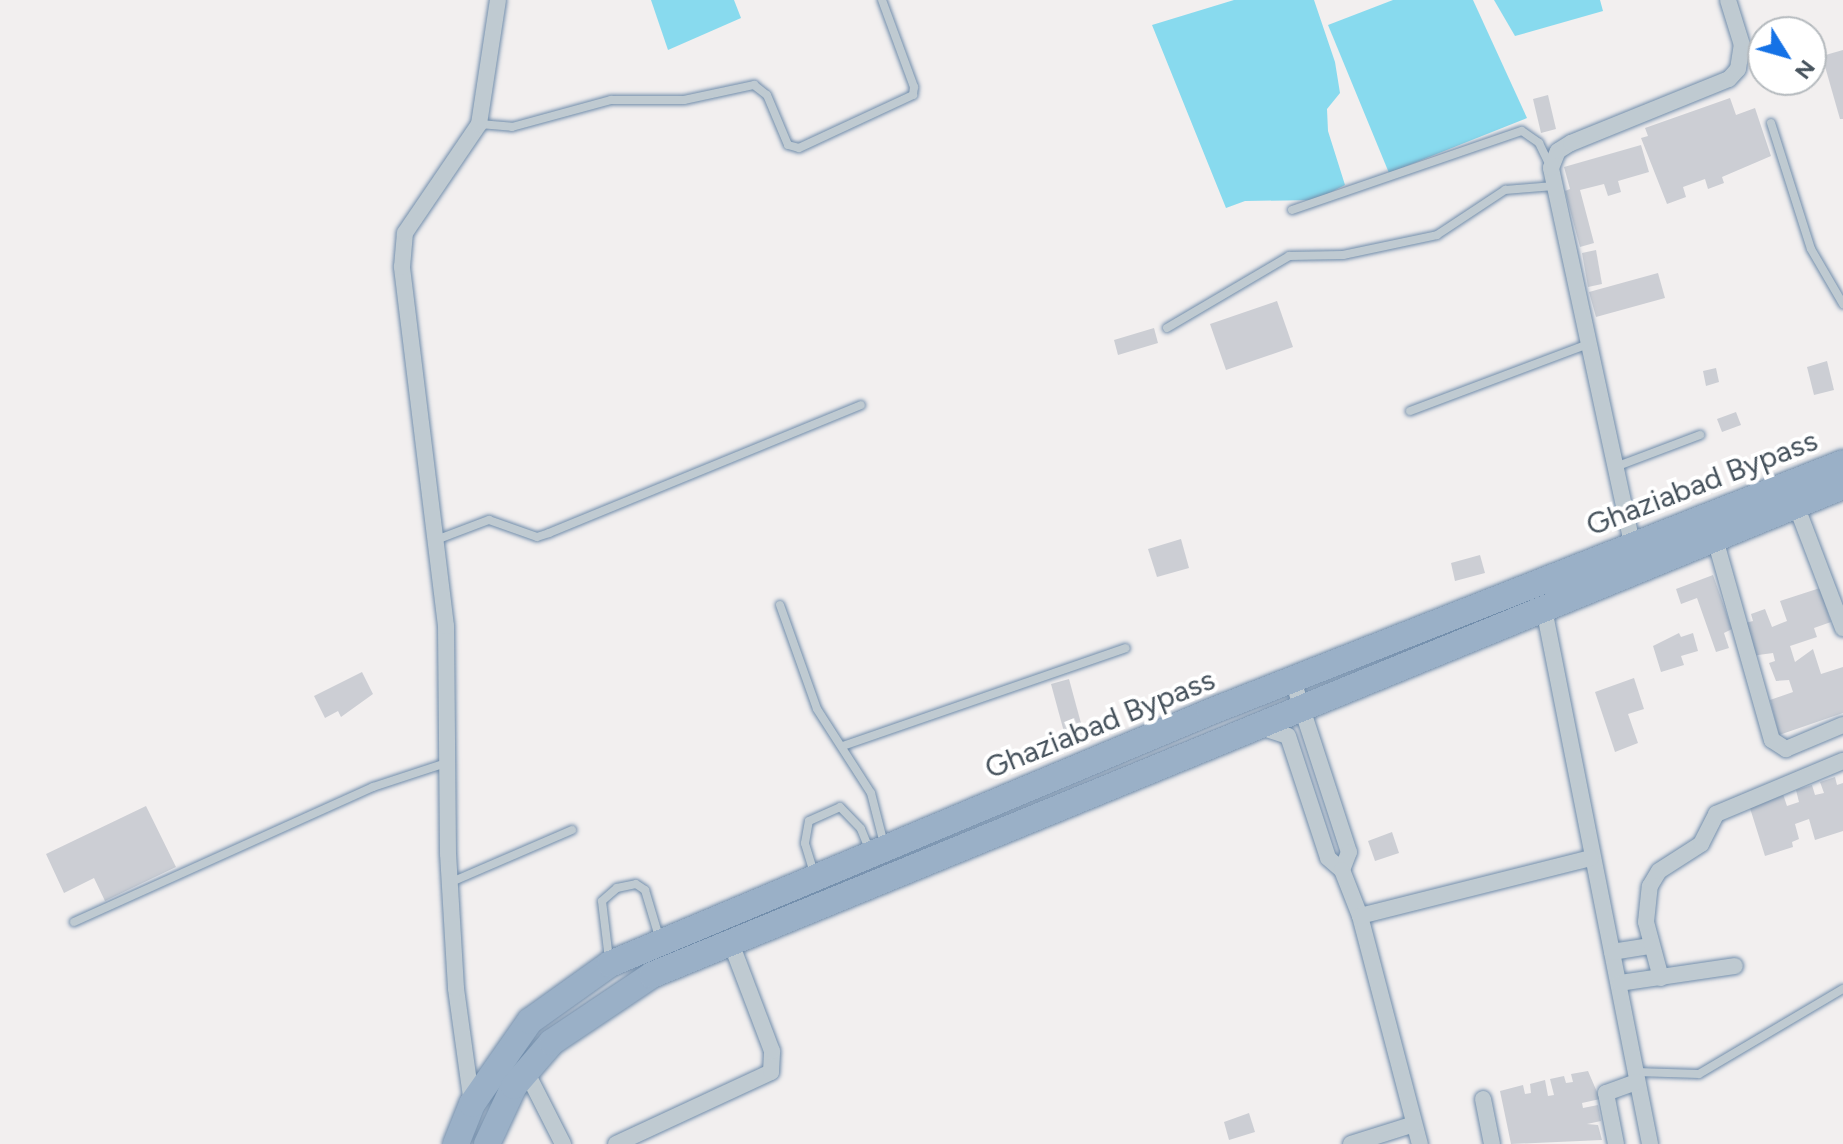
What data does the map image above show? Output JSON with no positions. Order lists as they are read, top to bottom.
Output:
{
  "streets": {
    "highway": ["Ghaziabad Bypass"]
  },
  "north": "bottom right"
}
